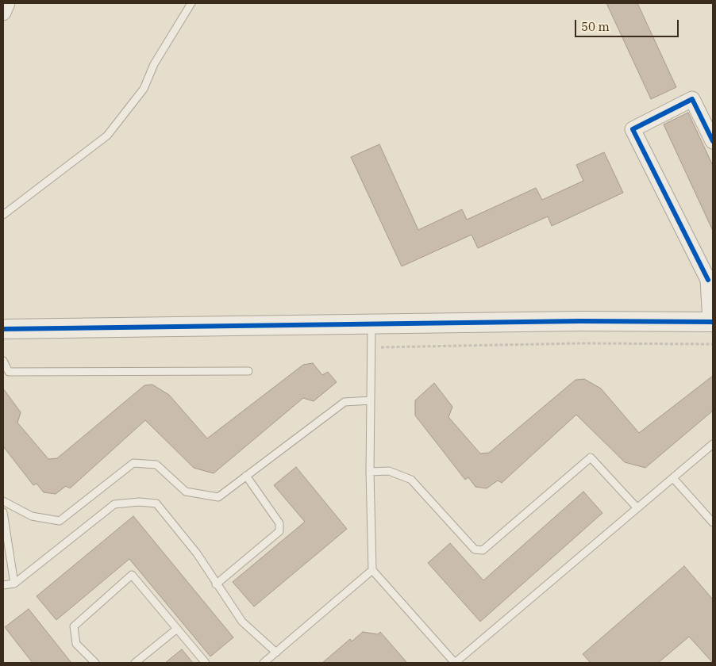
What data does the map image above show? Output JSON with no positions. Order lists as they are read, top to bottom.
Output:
{
  "scale_bar": "50 m"
}
